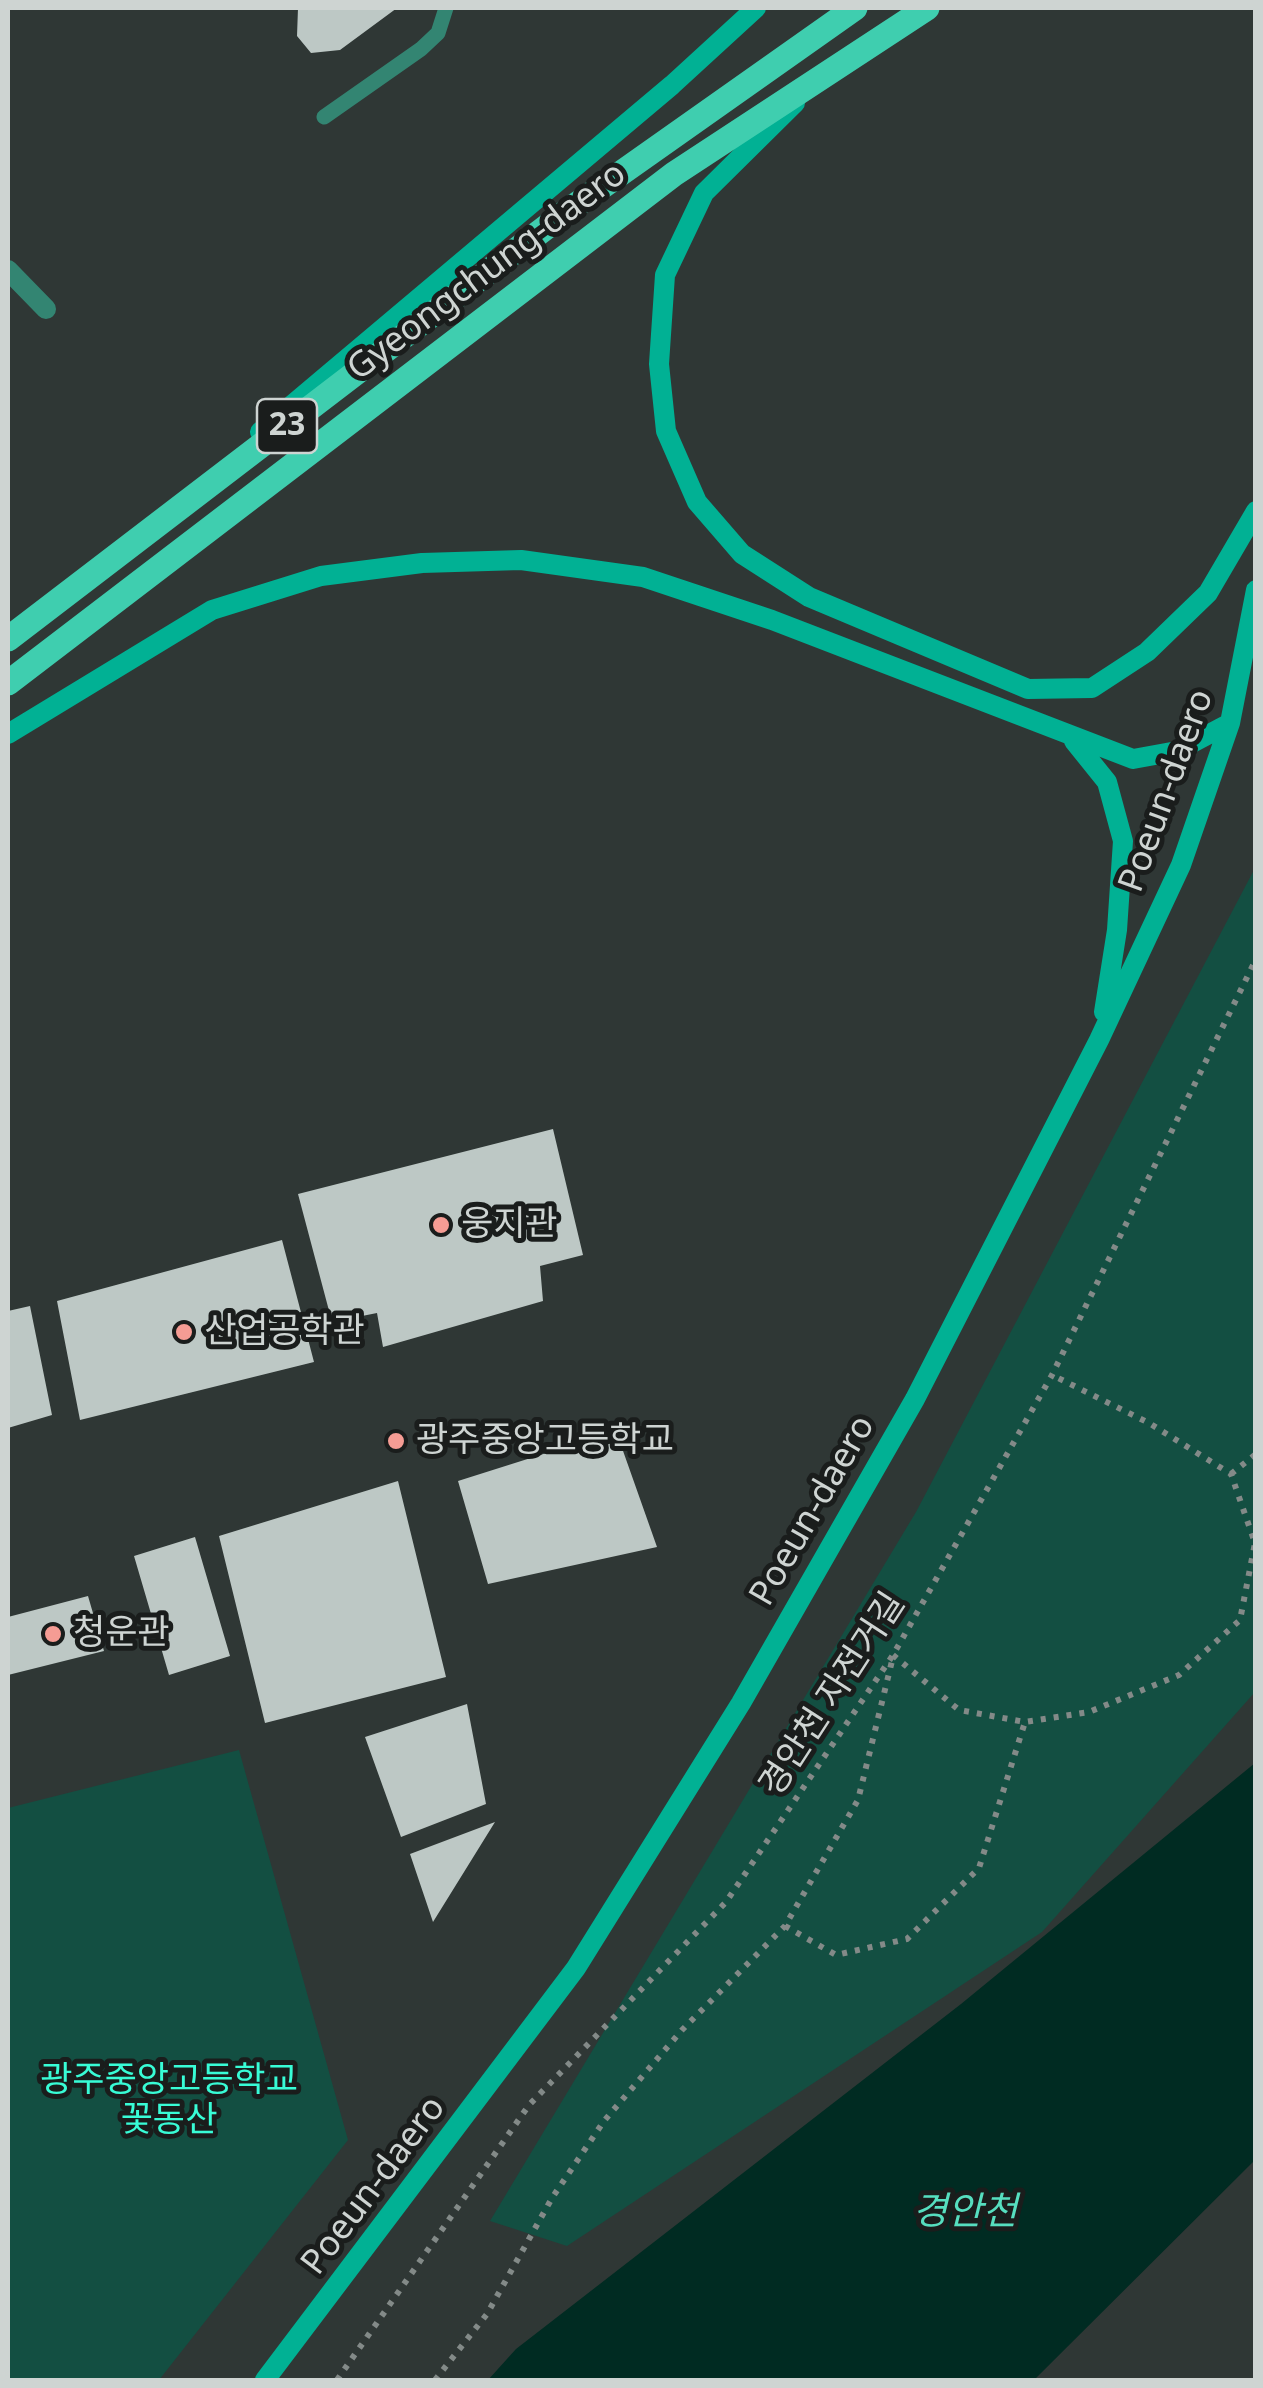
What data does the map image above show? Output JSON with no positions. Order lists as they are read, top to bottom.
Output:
{
  "streets": {
    "main road": ["Gyeongchung-daero", "23"],
    "street": ["Poeun-daero"],
    "path": ["경안천 자전거길"]
  },
  "water": ["경안천"],
  "parks": ["광주중앙고등학교 꽃동산"],
  "places": [
    "웅지관",
    "산업공학관",
    "광주중앙고등학교",
    "청운관"
  ]
}
